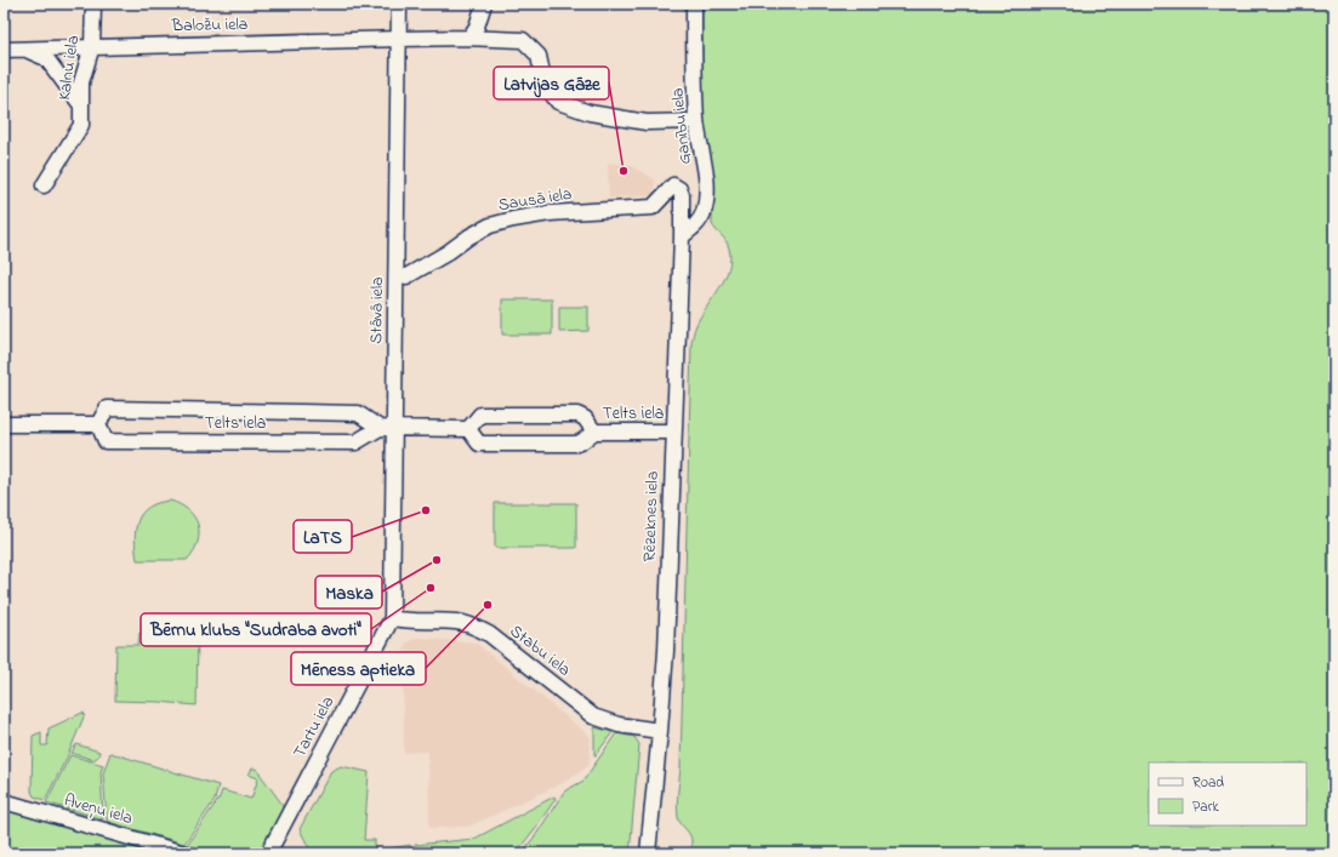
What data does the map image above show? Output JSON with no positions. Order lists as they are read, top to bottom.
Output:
{
  "streets": {
    "street": [
      "Baložu iela",
      "Kalnu iela",
      "Ganību iela",
      "Sausā iela",
      "Stāvā iela",
      "Telts iela",
      "Rēzeknes iela",
      "Stabu iela",
      "Tartu iela",
      "Aveņu iela"
    ]
  },
  "crossings": [
    ["Baložu iela", "Kalnu iela"],
    ["Baložu iela", "Ganību iela"],
    ["Baložu iela", "Stāvā iela"],
    ["Ganību iela", "Rēzeknes iela"],
    ["Sausā iela", "Rēzeknes iela"],
    ["Stāvā iela", "Telts iela"],
    ["Stāvā iela", "Stabu iela"],
    ["Stāvā iela", "Tartu iela"],
    ["Telts iela", "Rēzeknes iela"],
    ["Rēzeknes iela", "Stabu iela"],
    ["Stabu iela", "Tartu iela"]
  ],
  "places": [
    "Latvijas Gāze",
    "LaTS",
    "Maska",
    "Bērnu klubs \"Sudraba avoti\"",
    "Mēness aptieka"
  ],
  "legend": ["Road", "Park"]
}
